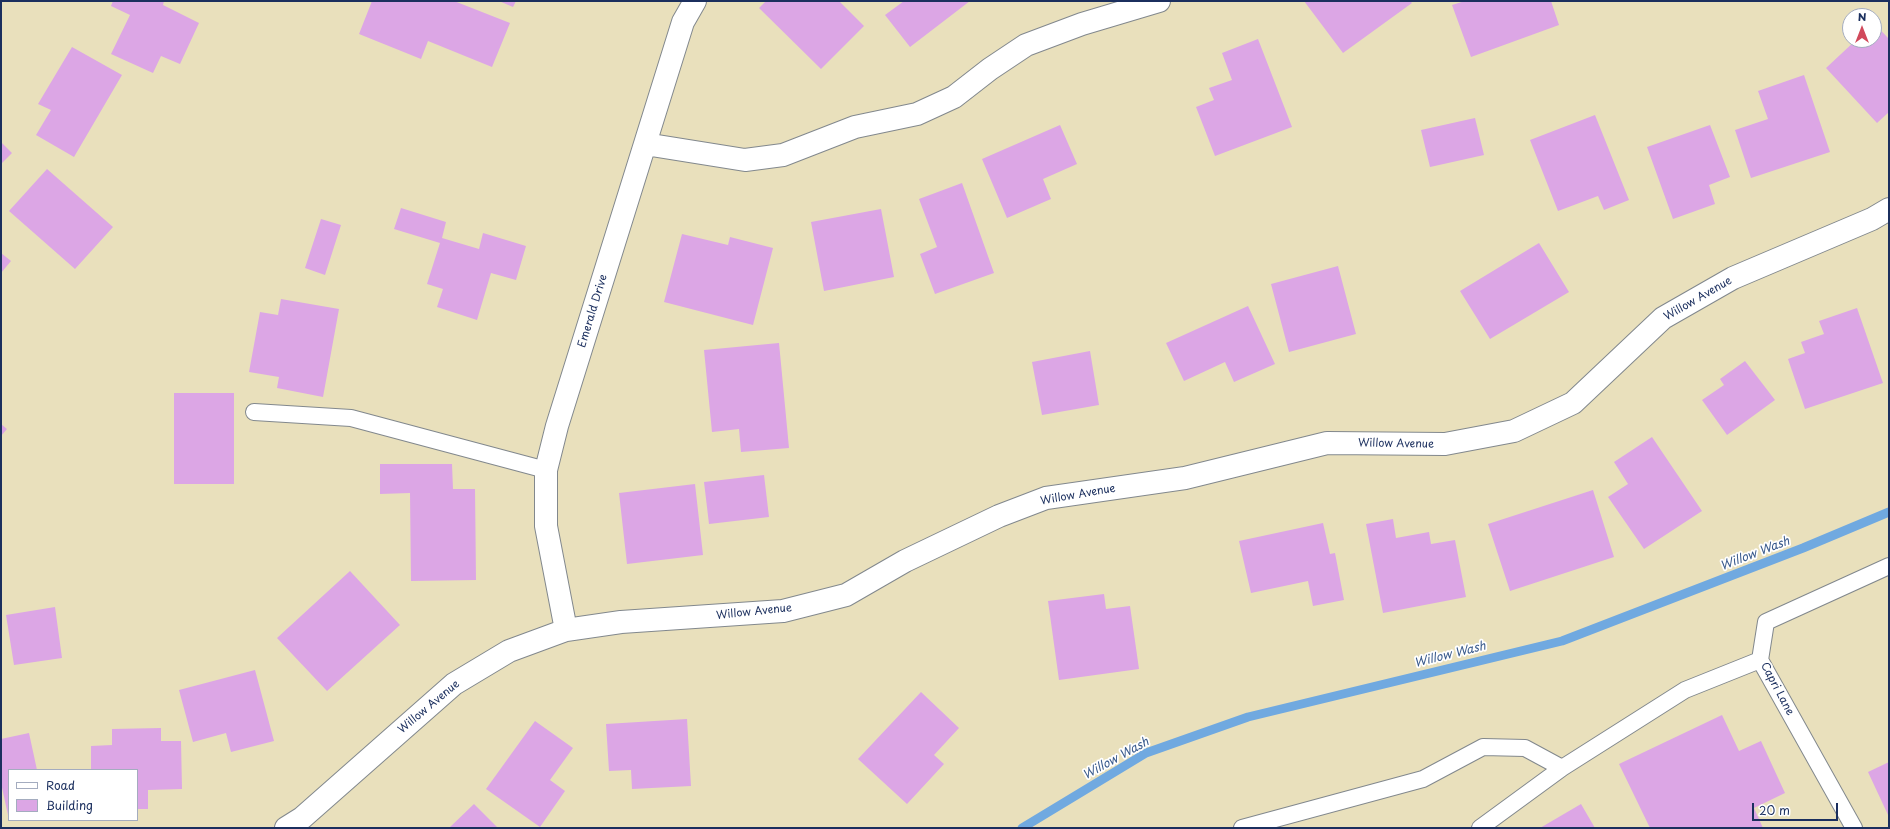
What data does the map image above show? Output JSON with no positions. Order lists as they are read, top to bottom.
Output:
{
  "streets": {
    "street": ["Willow Avenue", "Emerald Drive"],
    "lane": ["Capri Lane"]
  },
  "crossings": [
    ["Willow Avenue", "Emerald Drive"]
  ],
  "water": ["Willow Wash"],
  "legend": ["Road", "Building"],
  "scale_bar": "20 m",
  "north": "top"
}
